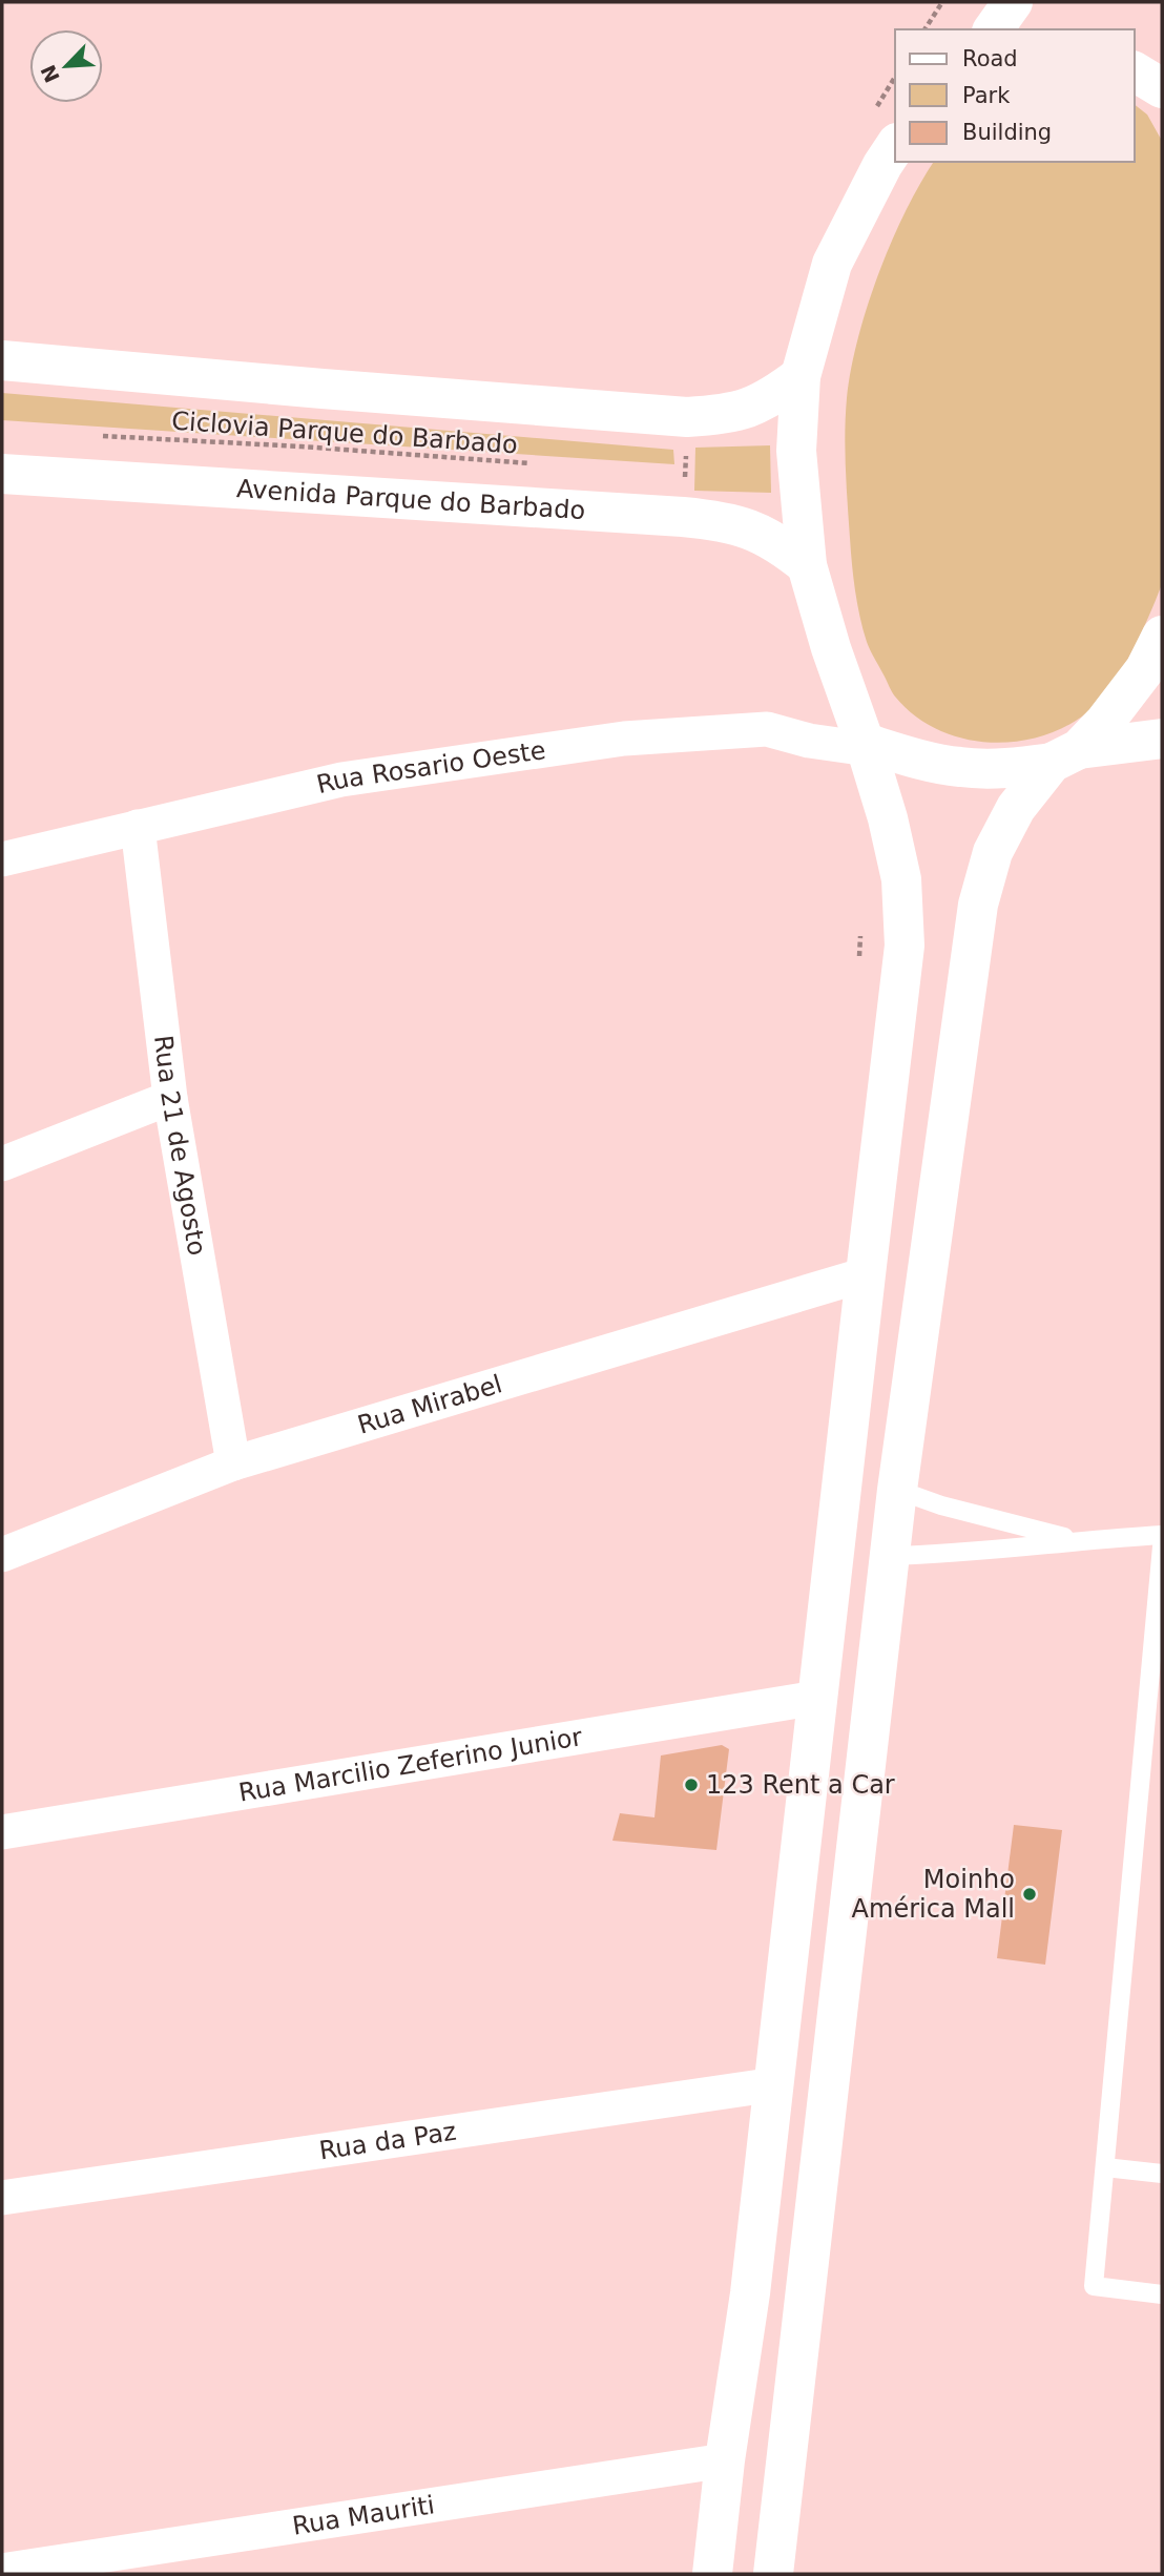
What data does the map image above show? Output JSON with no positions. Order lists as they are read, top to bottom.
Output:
{
  "streets": {
    "main road": ["Avenida Parque do Barbado"],
    "street": [
      "Rua Rosario Oeste",
      "Rua 21 de Agosto",
      "Rua Mirabel",
      "Rua Marcilio Zeferino Junior",
      "Rua da Paz",
      "Rua Mauriti"
    ],
    "path": ["Ciclovia Parque do Barbado"]
  },
  "crossings": [
    ["Rua Rosario Oeste", "Rua 21 de Agosto"],
    ["Rua 21 de Agosto", "Rua Mirabel"]
  ],
  "places": ["123 Rent a Car", "Moinho América Mall"],
  "legend": ["Road", "Park", "Building"],
  "north": "bottom left"
}
